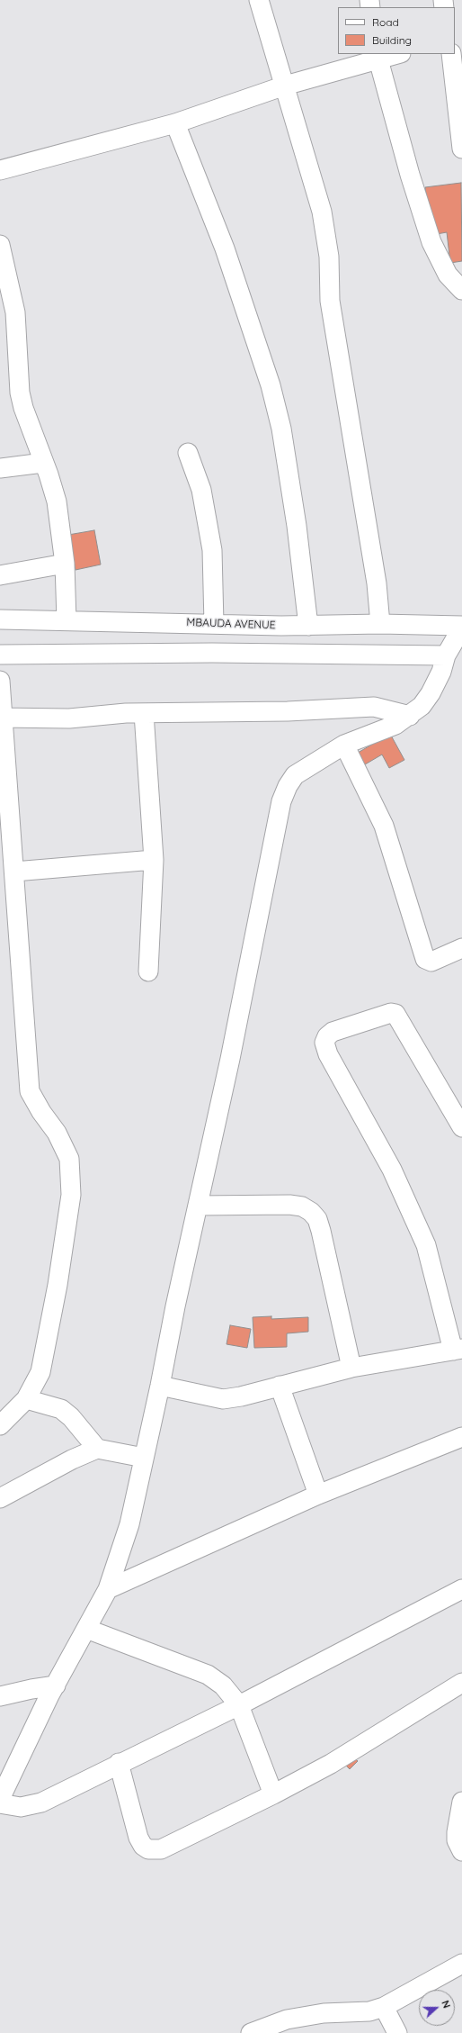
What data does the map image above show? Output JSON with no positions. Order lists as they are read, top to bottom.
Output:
{
  "streets": {
    "street": ["MBAUDA AVENUE"]
  },
  "legend": ["Road", "Building"],
  "north": "right"
}
